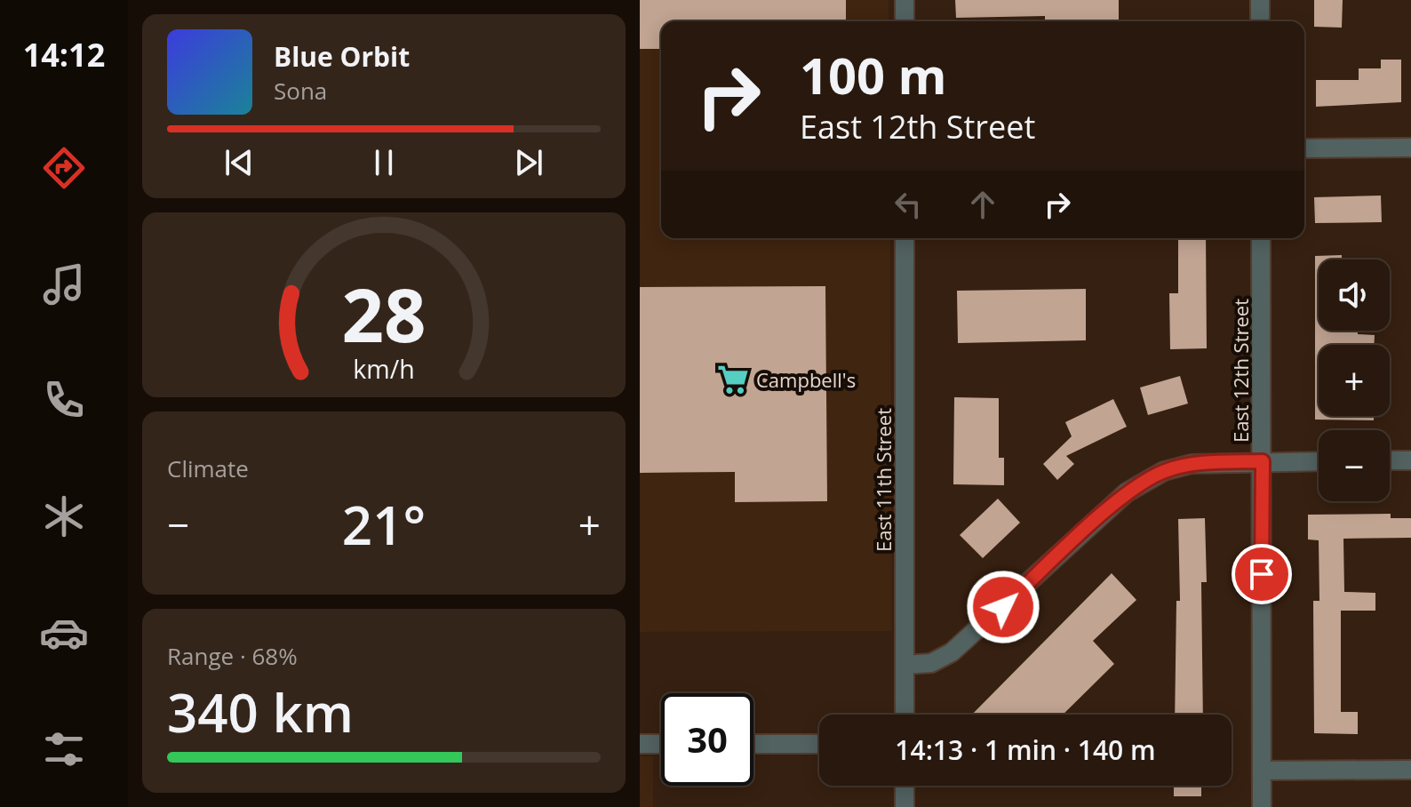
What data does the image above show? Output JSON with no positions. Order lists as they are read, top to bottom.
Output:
{
  "streets": {
    "street": ["East 12th Street", "East 11th Street"]
  },
  "places": {
    "supermarket": ["Campbell's"]
  },
  "page": {
    "tabs": "14:12",
    "turn": ["100 m", "East 12th Street"],
    "song": ["Blue Orbit", "Sona"],
    "map_buttons": ["+", "−"],
    "tile": [
      "Climate",
      ["Range · 68%", "340 km"]
    ],
    "heat": ["−", "21°", "+"],
    "limit": "30",
    "trip": "14:13 · 1 min · 140 m",
    "gauge": ["28", "km/h"]
  }
}
